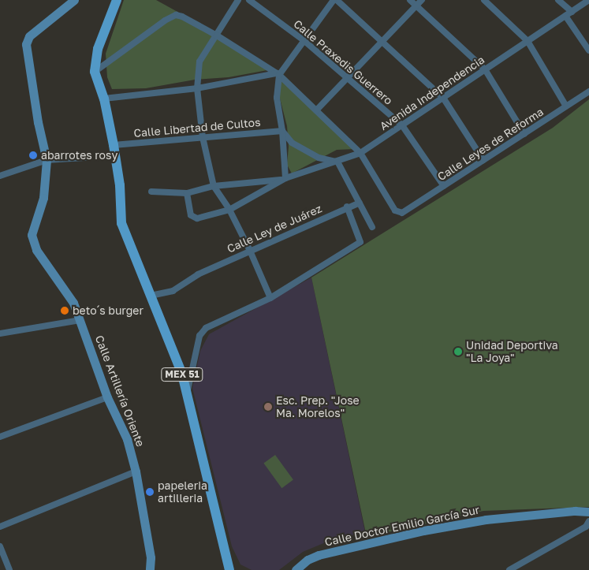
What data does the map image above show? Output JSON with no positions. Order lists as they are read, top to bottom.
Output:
{
  "streets": {
    "main road": ["MEX 51"],
    "street": [
      "Calle Praxedis Guerrero",
      "Avenida Independencia",
      "Calle Libertad de Cultos",
      "Calle Leyes de Reforma",
      "Calle Ley de Juárez",
      "Calle Artillería Oriente",
      "Calle Doctor Emilio García Sur"
    ]
  },
  "crossings": [
    ["Calle Praxedis Guerrero", "Avenida Independencia"],
    ["Calle Praxedis Guerrero", "Calle Leyes de Reforma"],
    ["Avenida Independencia", "Calle Leyes de Reforma"],
    ["Calle Libertad de Cultos", "MEX 51"],
    ["Calle Ley de Juárez", "MEX 51"]
  ],
  "places": [
    "abarrotes rosy",
    "beto´s burger",
    "Unidad Deportiva \"La Joya\"",
    "Esc. Prep. \"Jose Ma. Morelos\"",
    "papeleria artilleria"
  ]
}
